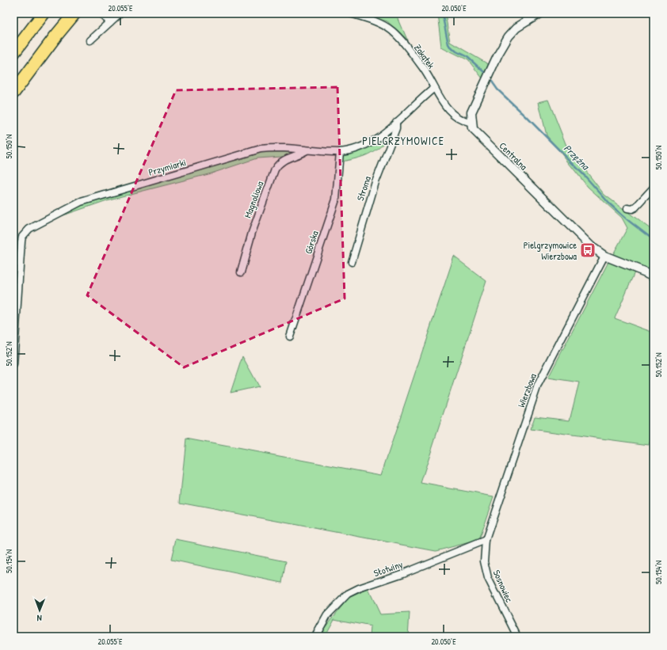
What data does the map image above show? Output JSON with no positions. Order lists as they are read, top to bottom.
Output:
{
  "streets": {
    "street": [
      "Zakątek",
      "Centralna",
      "Przymiarki",
      "Stroma",
      "Magnoliowa",
      "Górska",
      "Wierzbowa",
      "Słotwiny",
      "Sosnowiec"
    ]
  },
  "crossings": [
    ["Zakątek", "Centralna"],
    ["Zakątek", "Przymiarki"],
    ["Centralna", "Wierzbowa"],
    ["Przymiarki", "Stroma"],
    ["Przymiarki", "Magnoliowa"],
    ["Przymiarki", "Górska"],
    ["Wierzbowa", "Słotwiny"],
    ["Wierzbowa", "Sosnowiec"],
    ["Słotwiny", "Sosnowiec"]
  ],
  "districts": ["PIELGRZYMOWICE"],
  "water": ["Przężna"],
  "places": {
    "bus stop": ["Pielgrzymowice Wierzbowa"]
  },
  "north": "bottom",
  "coordinates": [
    "20.055°E",
    "20.050°E",
    "50.150°N",
    "50.152°N",
    "50.154°N"
  ]
}
